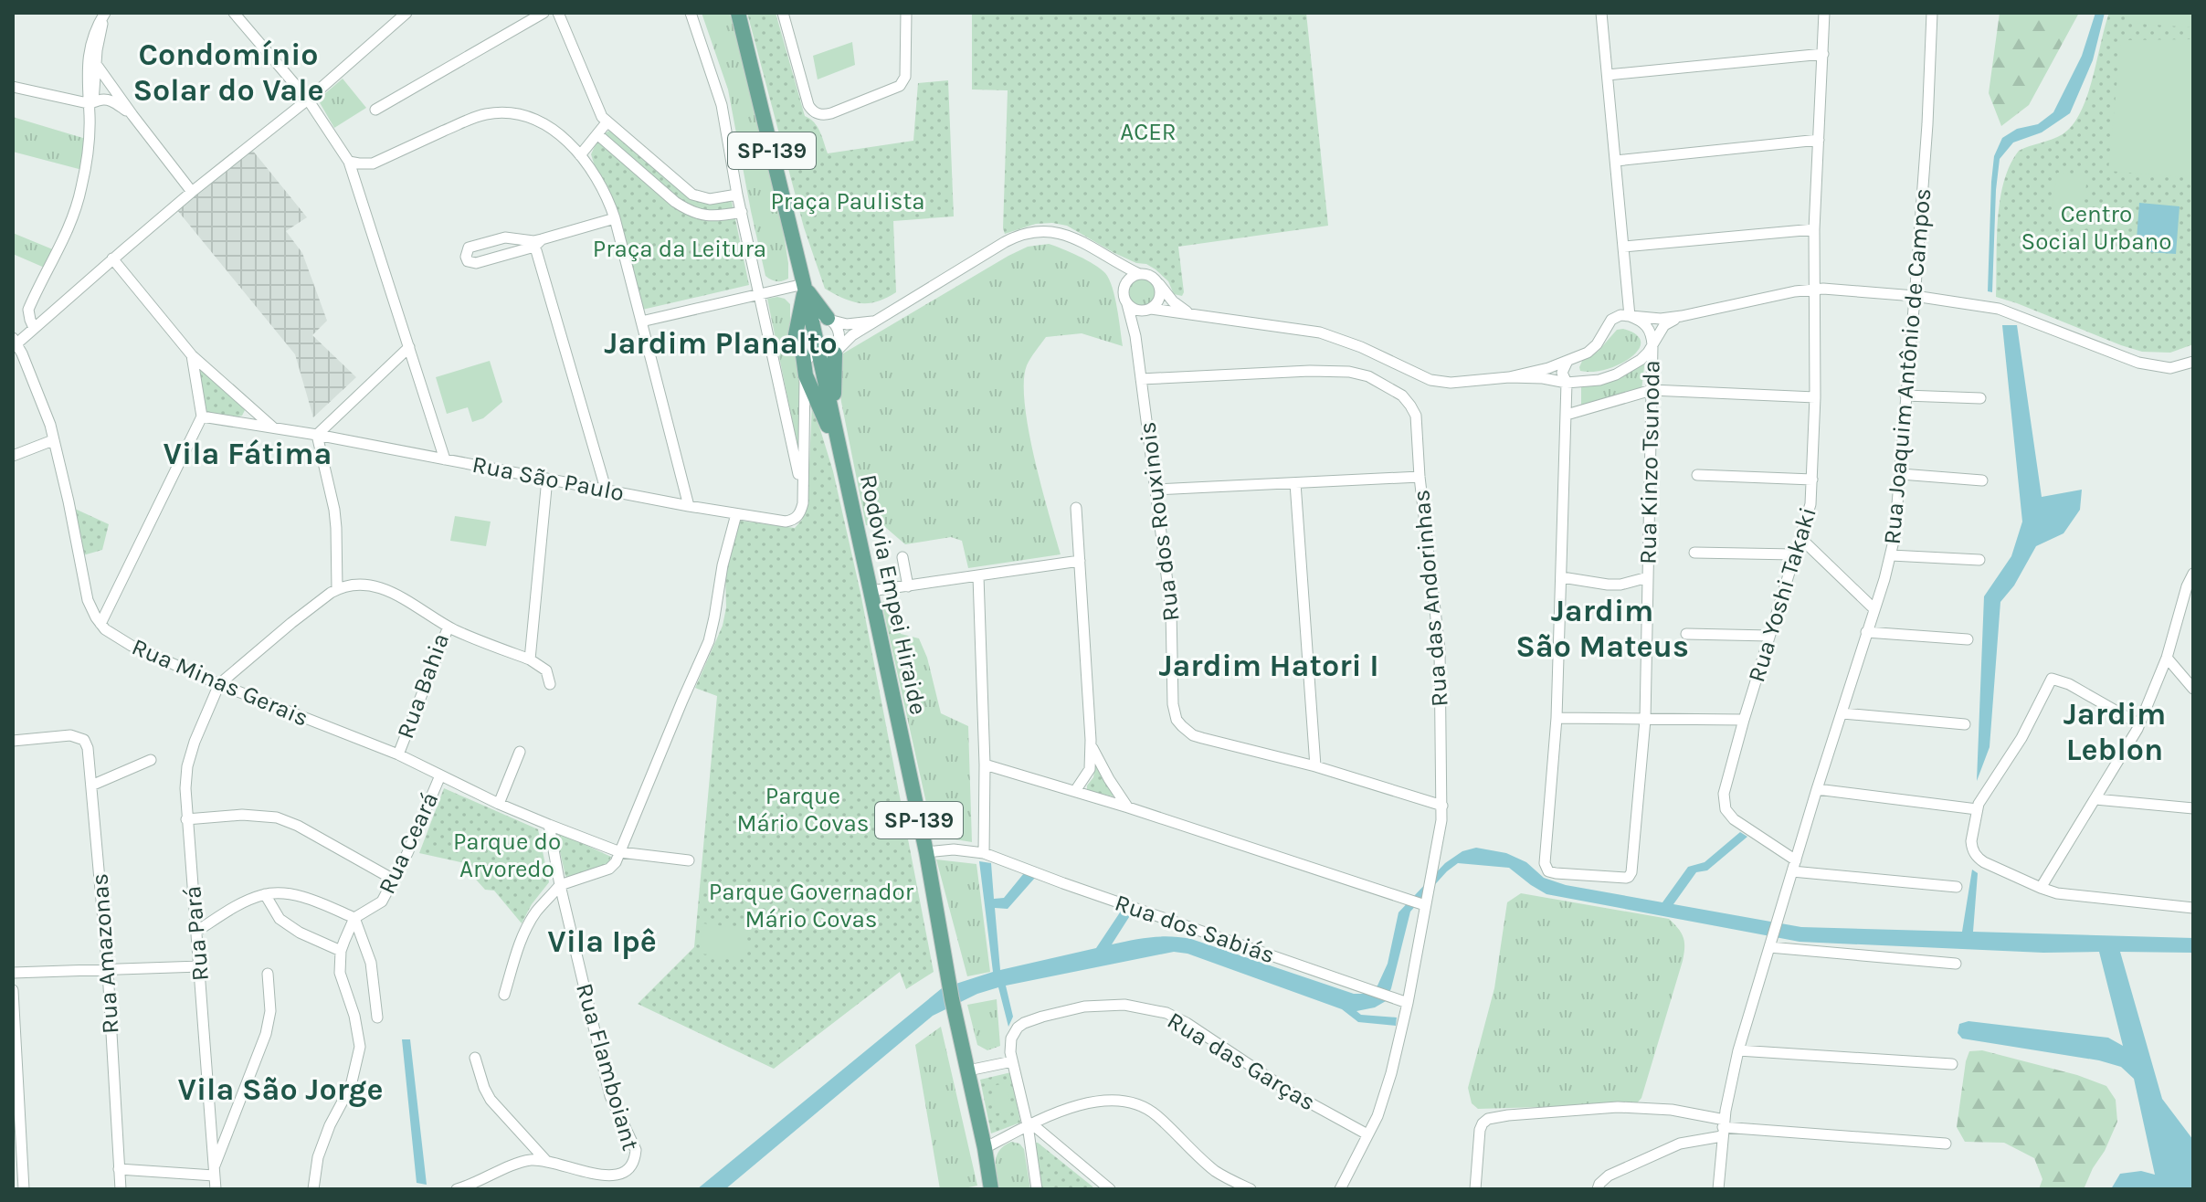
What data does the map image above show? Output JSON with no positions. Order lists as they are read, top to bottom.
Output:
{
  "streets": {
    "main road": ["SP-139", "Rodovia Empei Hiraide"],
    "street": [
      "Rua Joaquim Antônio de Campos",
      "Rua Kinzo Tsunoda",
      "Rua São Paulo",
      "Rua dos Rouxinois",
      "Rua Yoshi Takaki",
      "Rua das Andorinhas",
      "Rua Minas Gerais",
      "Rua Bahia",
      "Rua Ceará",
      "Rua dos Sabiás",
      "Rua Pará",
      "Rua Amazonas",
      "Rua das Garças",
      "Rua Flamboiant"
    ]
  },
  "crossings": [
    ["Rua Joaquim Antônio de Campos", "Rua Yoshi Takaki"],
    ["Rua dos Rouxinois", "Rua das Andorinhas"],
    ["Rodovia Empei Hiraide", "Rua dos Sabiás"],
    ["Rua das Andorinhas", "Rua dos Sabiás"],
    ["Rua das Andorinhas", "Rua das Garças"],
    ["Rua Minas Gerais", "Rua Bahia"],
    ["Rua Minas Gerais", "Rua Ceará"],
    ["Rua Minas Gerais", "Rua Pará"],
    ["Rua Minas Gerais", "Rua Flamboiant"]
  ],
  "districts": [
    "Condomínio Solar do Vale",
    "Jardim Planalto",
    "Vila Fátima",
    "Jardim São Mateus",
    "Jardim Hatori I",
    "Jardim Leblon",
    "Vila Ipê",
    "Vila São Jorge"
  ],
  "parks": [
    "ACER",
    "Praça Paulista",
    "Centro Social Urbano",
    "Praça da Leitura",
    "Parque Mário Covas",
    "Parque do Arvoredo",
    "Parque Governador Mário Covas"
  ]
}
